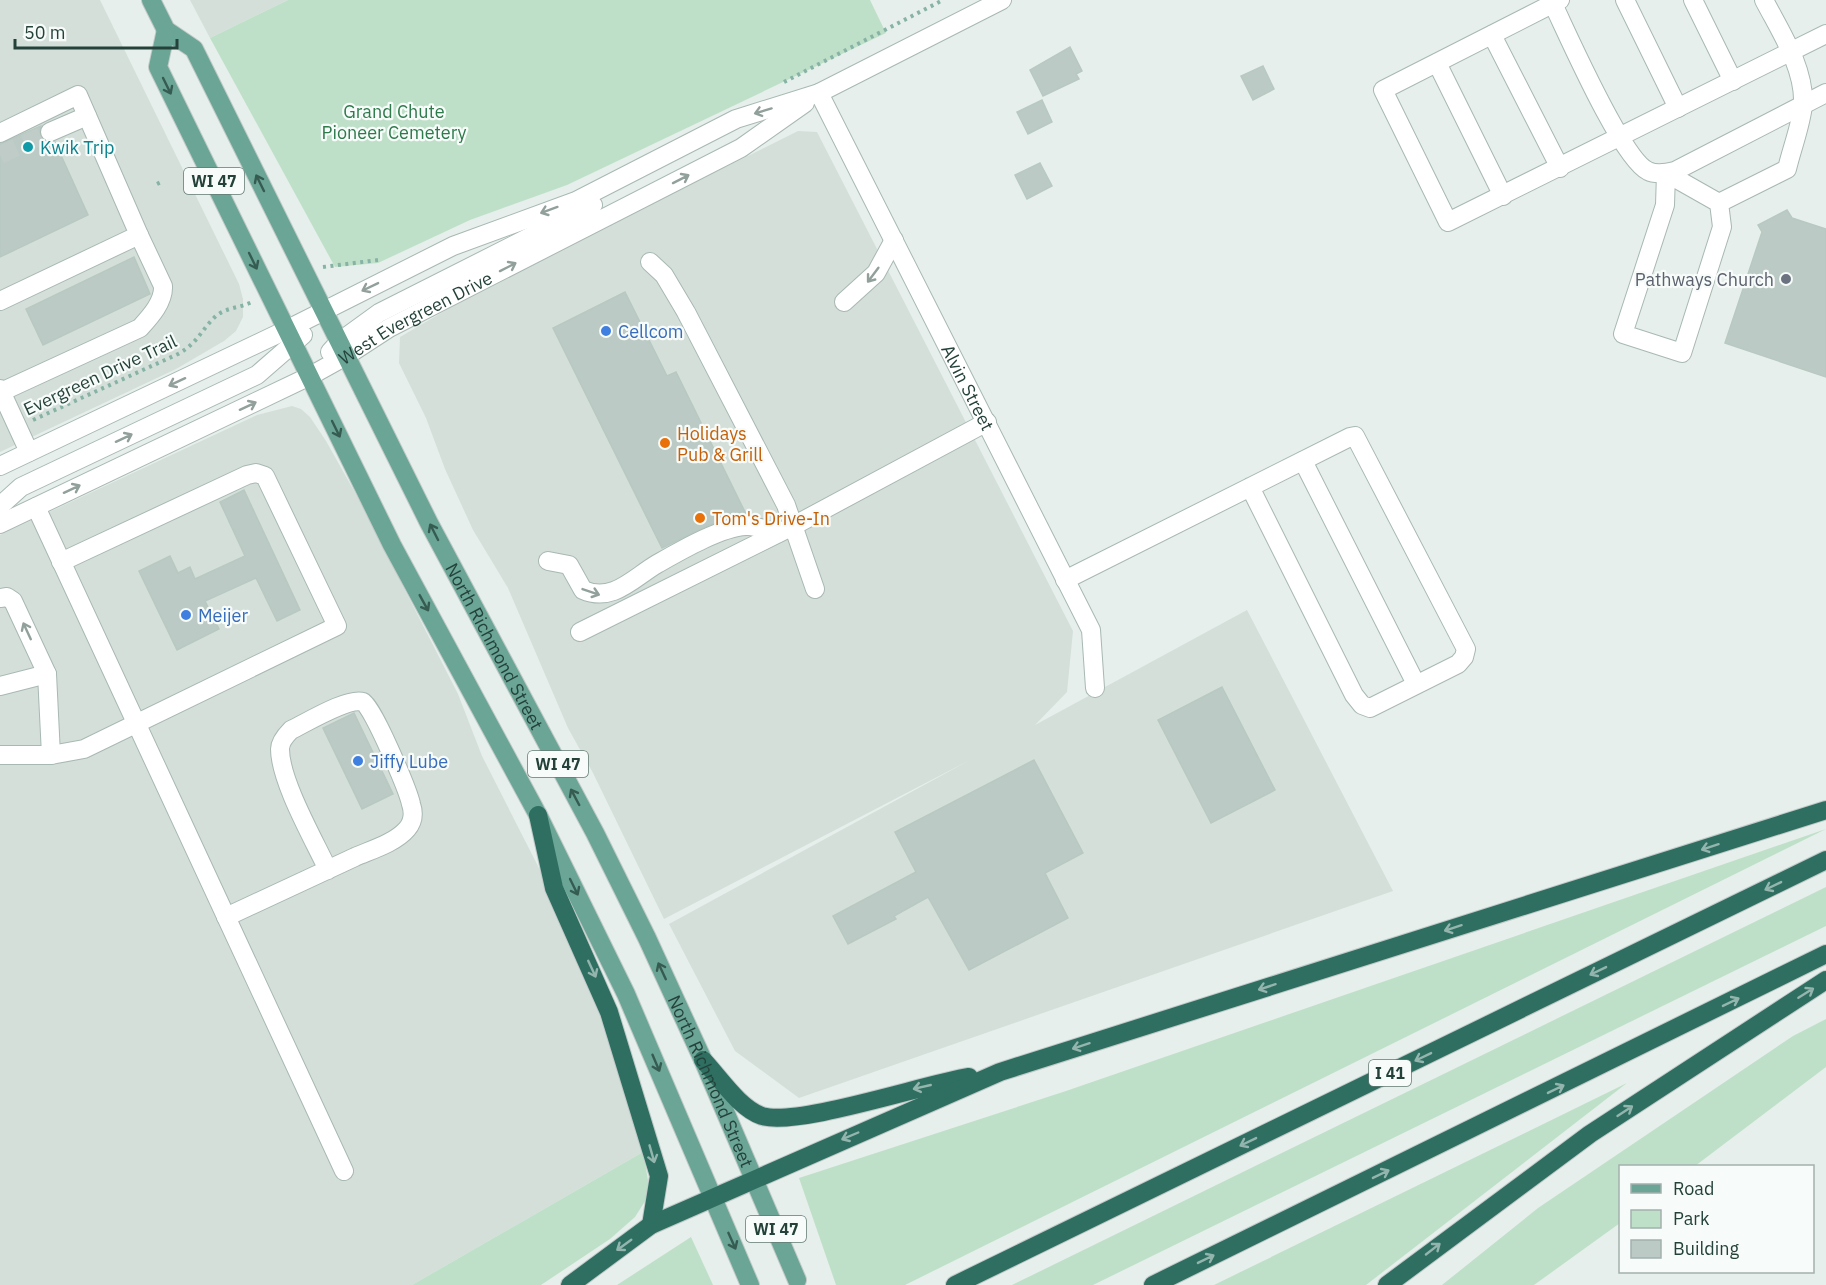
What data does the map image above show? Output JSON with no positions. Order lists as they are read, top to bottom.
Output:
{
  "streets": {
    "highway": ["I 41"],
    "main road": ["WI 47", "North Richmond Street"],
    "street": ["West Evergreen Drive", "Alvin Street"],
    "path": ["Evergreen Drive Trail"]
  },
  "crossings": [
    ["WI 47", "West Evergreen Drive"],
    ["WI 47", "North Richmond Street"],
    ["West Evergreen Drive", "Alvin Street"],
    ["West Evergreen Drive", "North Richmond Street"]
  ],
  "parks": ["Grand Chute Pioneer Cemetery"],
  "places": [
    "Kwik Trip",
    "Pathways Church",
    "Cellcom",
    "Holidays Pub & Grill",
    "Tom's Drive-In",
    "Meijer",
    "Jiffy Lube"
  ],
  "legend": ["Road", "Park", "Building"],
  "scale_bar": "50 m"
}
